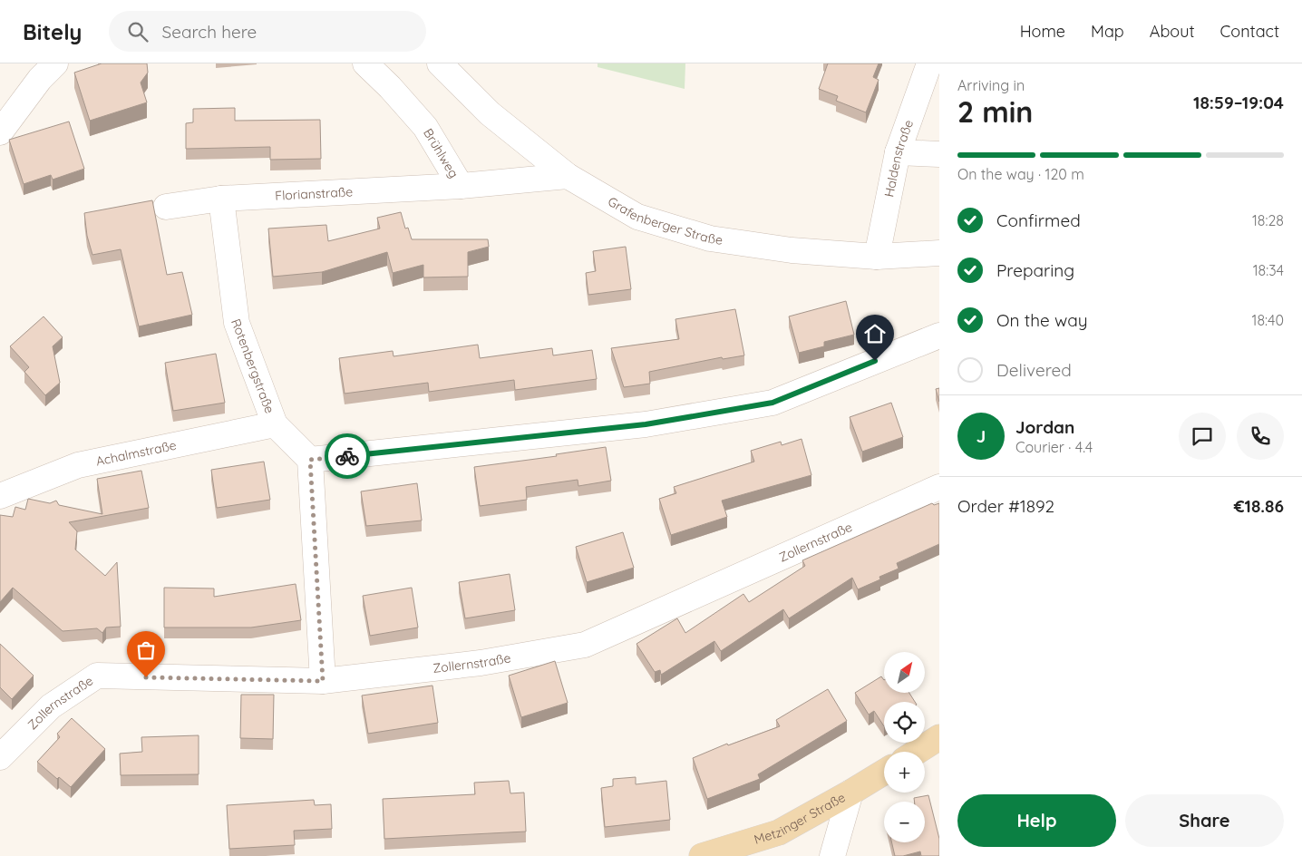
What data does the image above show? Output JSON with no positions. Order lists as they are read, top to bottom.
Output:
{
  "streets": {
    "main road": ["Metzinger Straße"],
    "street": [
      "Brühlweg",
      "Haldenstraße",
      "Florianstraße",
      "Grafenberger Straße",
      "Rotenbergstraße",
      "Achalmstraße",
      "Zollernstraße"
    ]
  },
  "crossings": [
    ["Brühlweg", "Florianstraße"],
    ["Brühlweg", "Grafenberger Straße"],
    ["Haldenstraße", "Grafenberger Straße"],
    ["Florianstraße", "Rotenbergstraße"],
    ["Rotenbergstraße", "Achalmstraße"]
  ],
  "north": "top right",
  "page": {
    "header": "Bitely",
    "search": "Search here",
    "nav": [
      "Home",
      "Map",
      "About",
      "Contact"
    ],
    "heading": ["2 min", "Arriving in", "18:59–19:04"],
    "panel": [
      "Jordan",
      "Courier · 4.4",
      "Order #1892",
      "€18.86"
    ],
    "bar": "On the way · 120 m",
    "list": [
      ["Confirmed", "18:28"],
      ["Preparing", "18:34"],
      ["On the way", "18:40"],
      "Delivered"
    ],
    "round": "J",
    "map_buttons": ["+", "−"],
    "buttons": ["Help", "Share"]
  }
}
